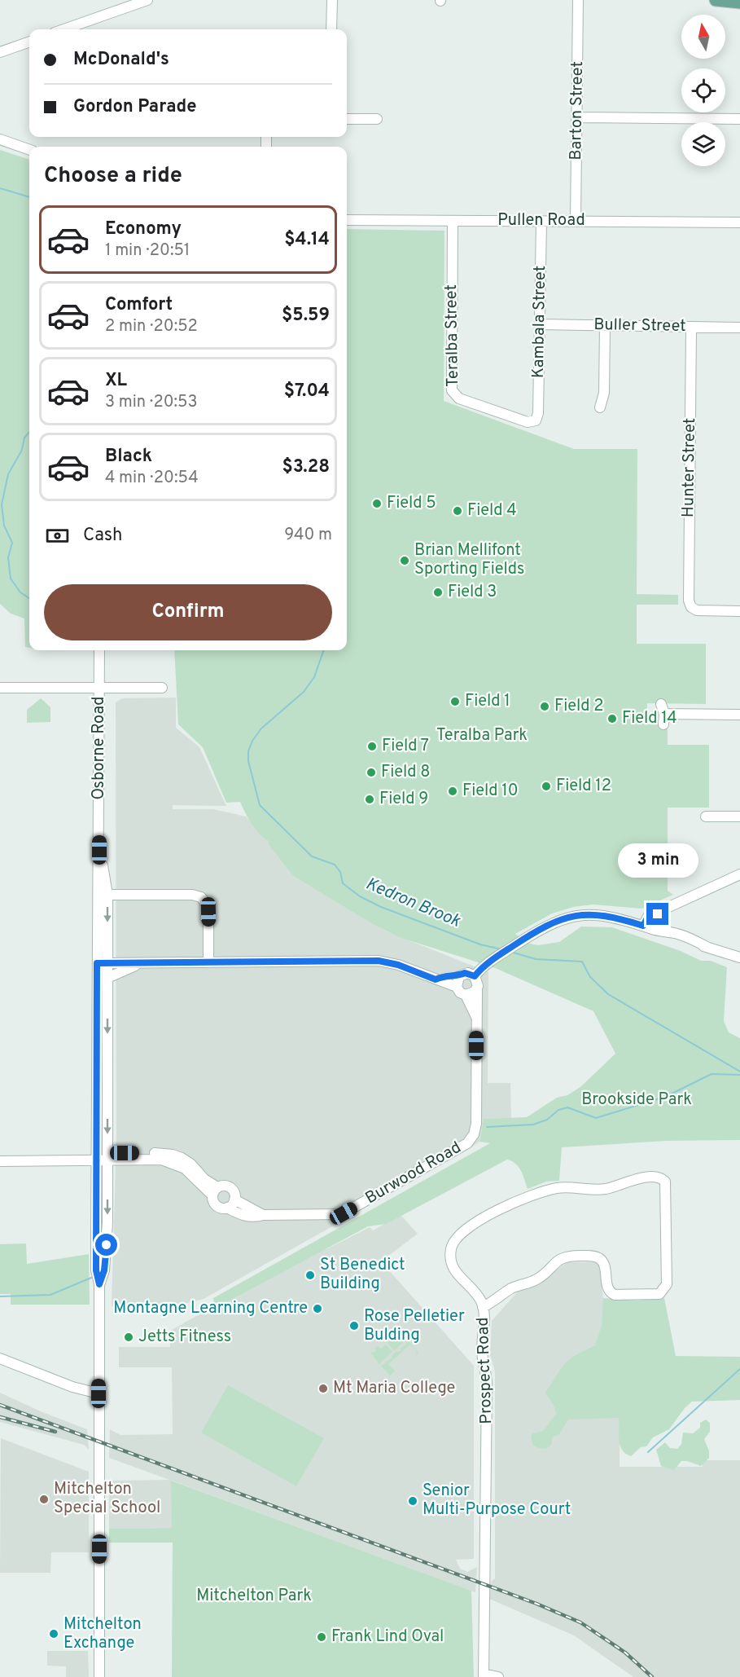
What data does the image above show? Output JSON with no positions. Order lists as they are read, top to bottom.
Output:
{
  "streets": {
    "street": [
      "Barton Street",
      "Pullen Road",
      "Kambala Street",
      "Buller Street",
      "Teralba Street",
      "Hunter Street",
      "Osborne Road",
      "Burwood Road",
      "Prospect Road"
    ]
  },
  "crossings": [
    ["Barton Street", "Pullen Road"],
    ["Pullen Road", "Kambala Street"],
    ["Pullen Road", "Teralba Street"],
    ["Kambala Street", "Buller Street"],
    ["Kambala Street", "Teralba Street"],
    ["Buller Street", "Hunter Street"]
  ],
  "water": ["Kedron Brook"],
  "parks": ["Teralba Park", "Brookside Park", "Mitchelton Park"],
  "places": [
    "Field 5",
    "Field 4",
    "Brian Mellifont Sporting Fields",
    "Field 3",
    "Field 1",
    "Field 2",
    "Field 14",
    "Field 7",
    "Field 8",
    "Field 12",
    "Field 10",
    "Field 9",
    "St Benedict Building",
    "Montagne Learning Centre",
    "Rose Pelletier Bulding",
    "Jetts Fitness",
    "Mt Maria College",
    "Mitchelton Special School",
    "Senior Multi-Purpose Court",
    "Mitchelton Exchange",
    "Frank Lind Oval"
  ],
  "north": "top",
  "page": {
    "banner": ["McDonald's", "Gordon Parade"],
    "heading": "Choose a ride",
    "list": [
      {
        "name": "Economy",
        "note": "1 min · 20:51",
        "value": "$4.14"
      },
      {
        "name": "Comfort",
        "note": "2 min · 20:52",
        "value": "$5.59"
      },
      {
        "name": "XL",
        "note": "3 min · 20:53",
        "value": "$7.04"
      },
      {
        "name": "Black",
        "note": "4 min · 20:54",
        "value": "$3.28"
      }
    ],
    "pay": ["Cash", "940 m"],
    "buttons": "Confirm",
    "bubble": "3 min"
  }
}
